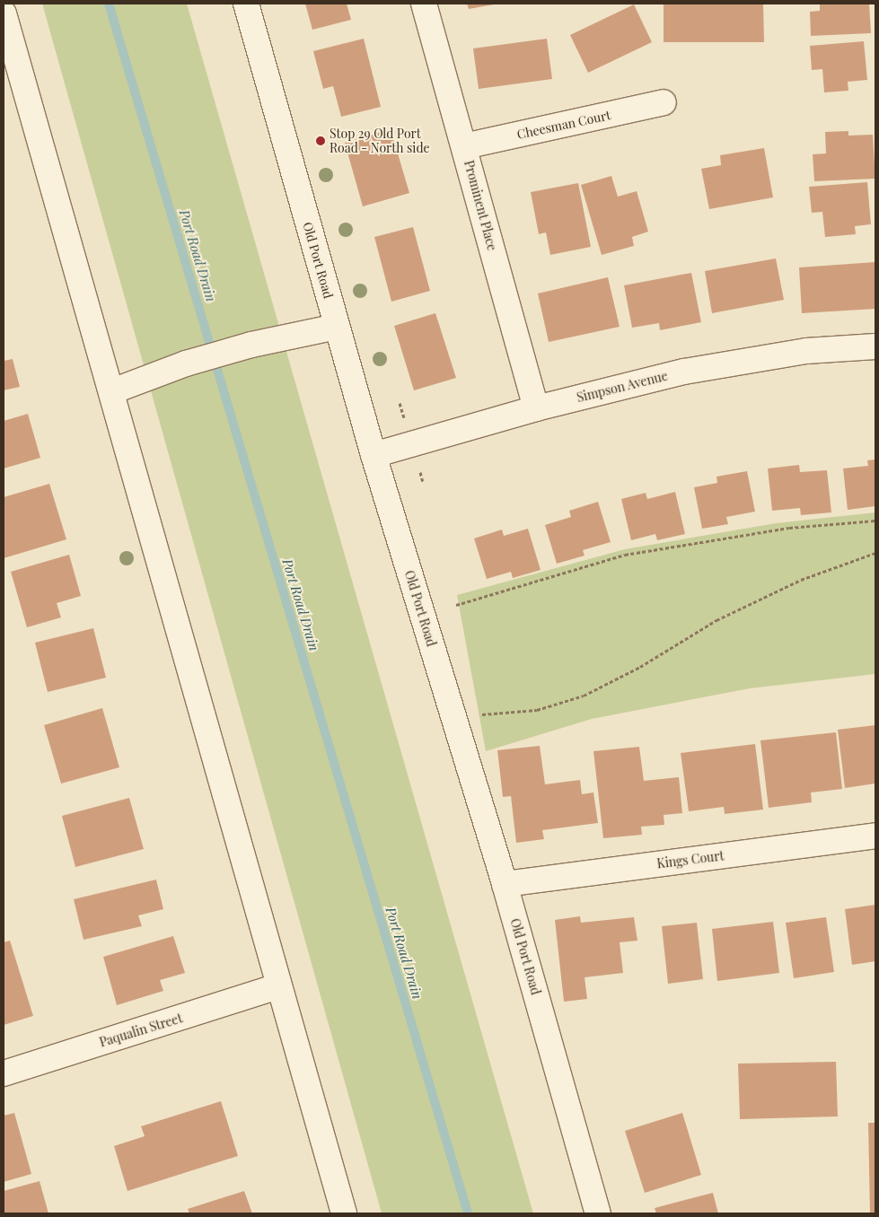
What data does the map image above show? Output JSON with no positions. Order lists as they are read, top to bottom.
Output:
{
  "streets": {
    "main road": [
      "Cheesman Court",
      "Prominent Place",
      "Old Port Road",
      "Simpson Avenue",
      "Kings Court",
      "Paqualin Street"
    ]
  },
  "crossings": [
    ["Cheesman Court", "Prominent Place"],
    ["Prominent Place", "Simpson Avenue"],
    ["Old Port Road", "Simpson Avenue"],
    ["Old Port Road", "Kings Court"]
  ],
  "water": ["Port Road Drain"],
  "places": ["Stop 29 Old Port Road - North side"]
}
